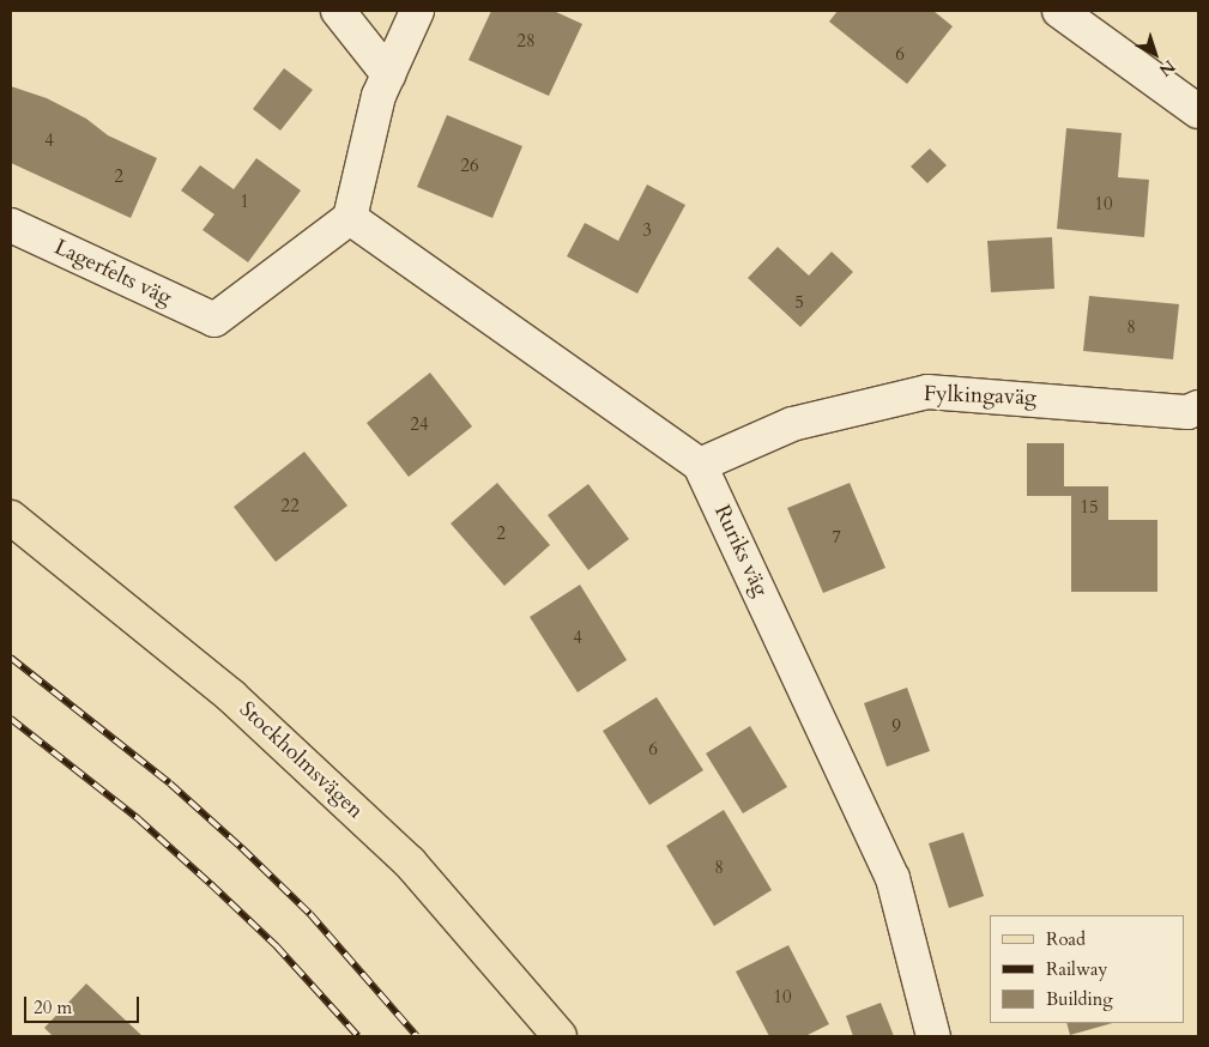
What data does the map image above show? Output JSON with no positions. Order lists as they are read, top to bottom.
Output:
{
  "streets": {
    "main road": ["Stockholmsvägen"],
    "street": ["Lagerfelts väg", "Fylkingaväg", "Ruriks väg"]
  },
  "crossings": [
    ["Lagerfelts väg", "Ruriks väg"],
    ["Fylkingaväg", "Ruriks väg"]
  ],
  "house_numbers": [
    "28",
    "6",
    "4",
    "26",
    "2",
    "1",
    "10",
    "3",
    "5",
    "8",
    "24",
    "22",
    "15",
    "2",
    "7",
    "4",
    "9",
    "6",
    "8",
    "10"
  ],
  "legend": ["Road", "Railway", "Building"],
  "scale_bar": "20 m",
  "north": "bottom right"
}
